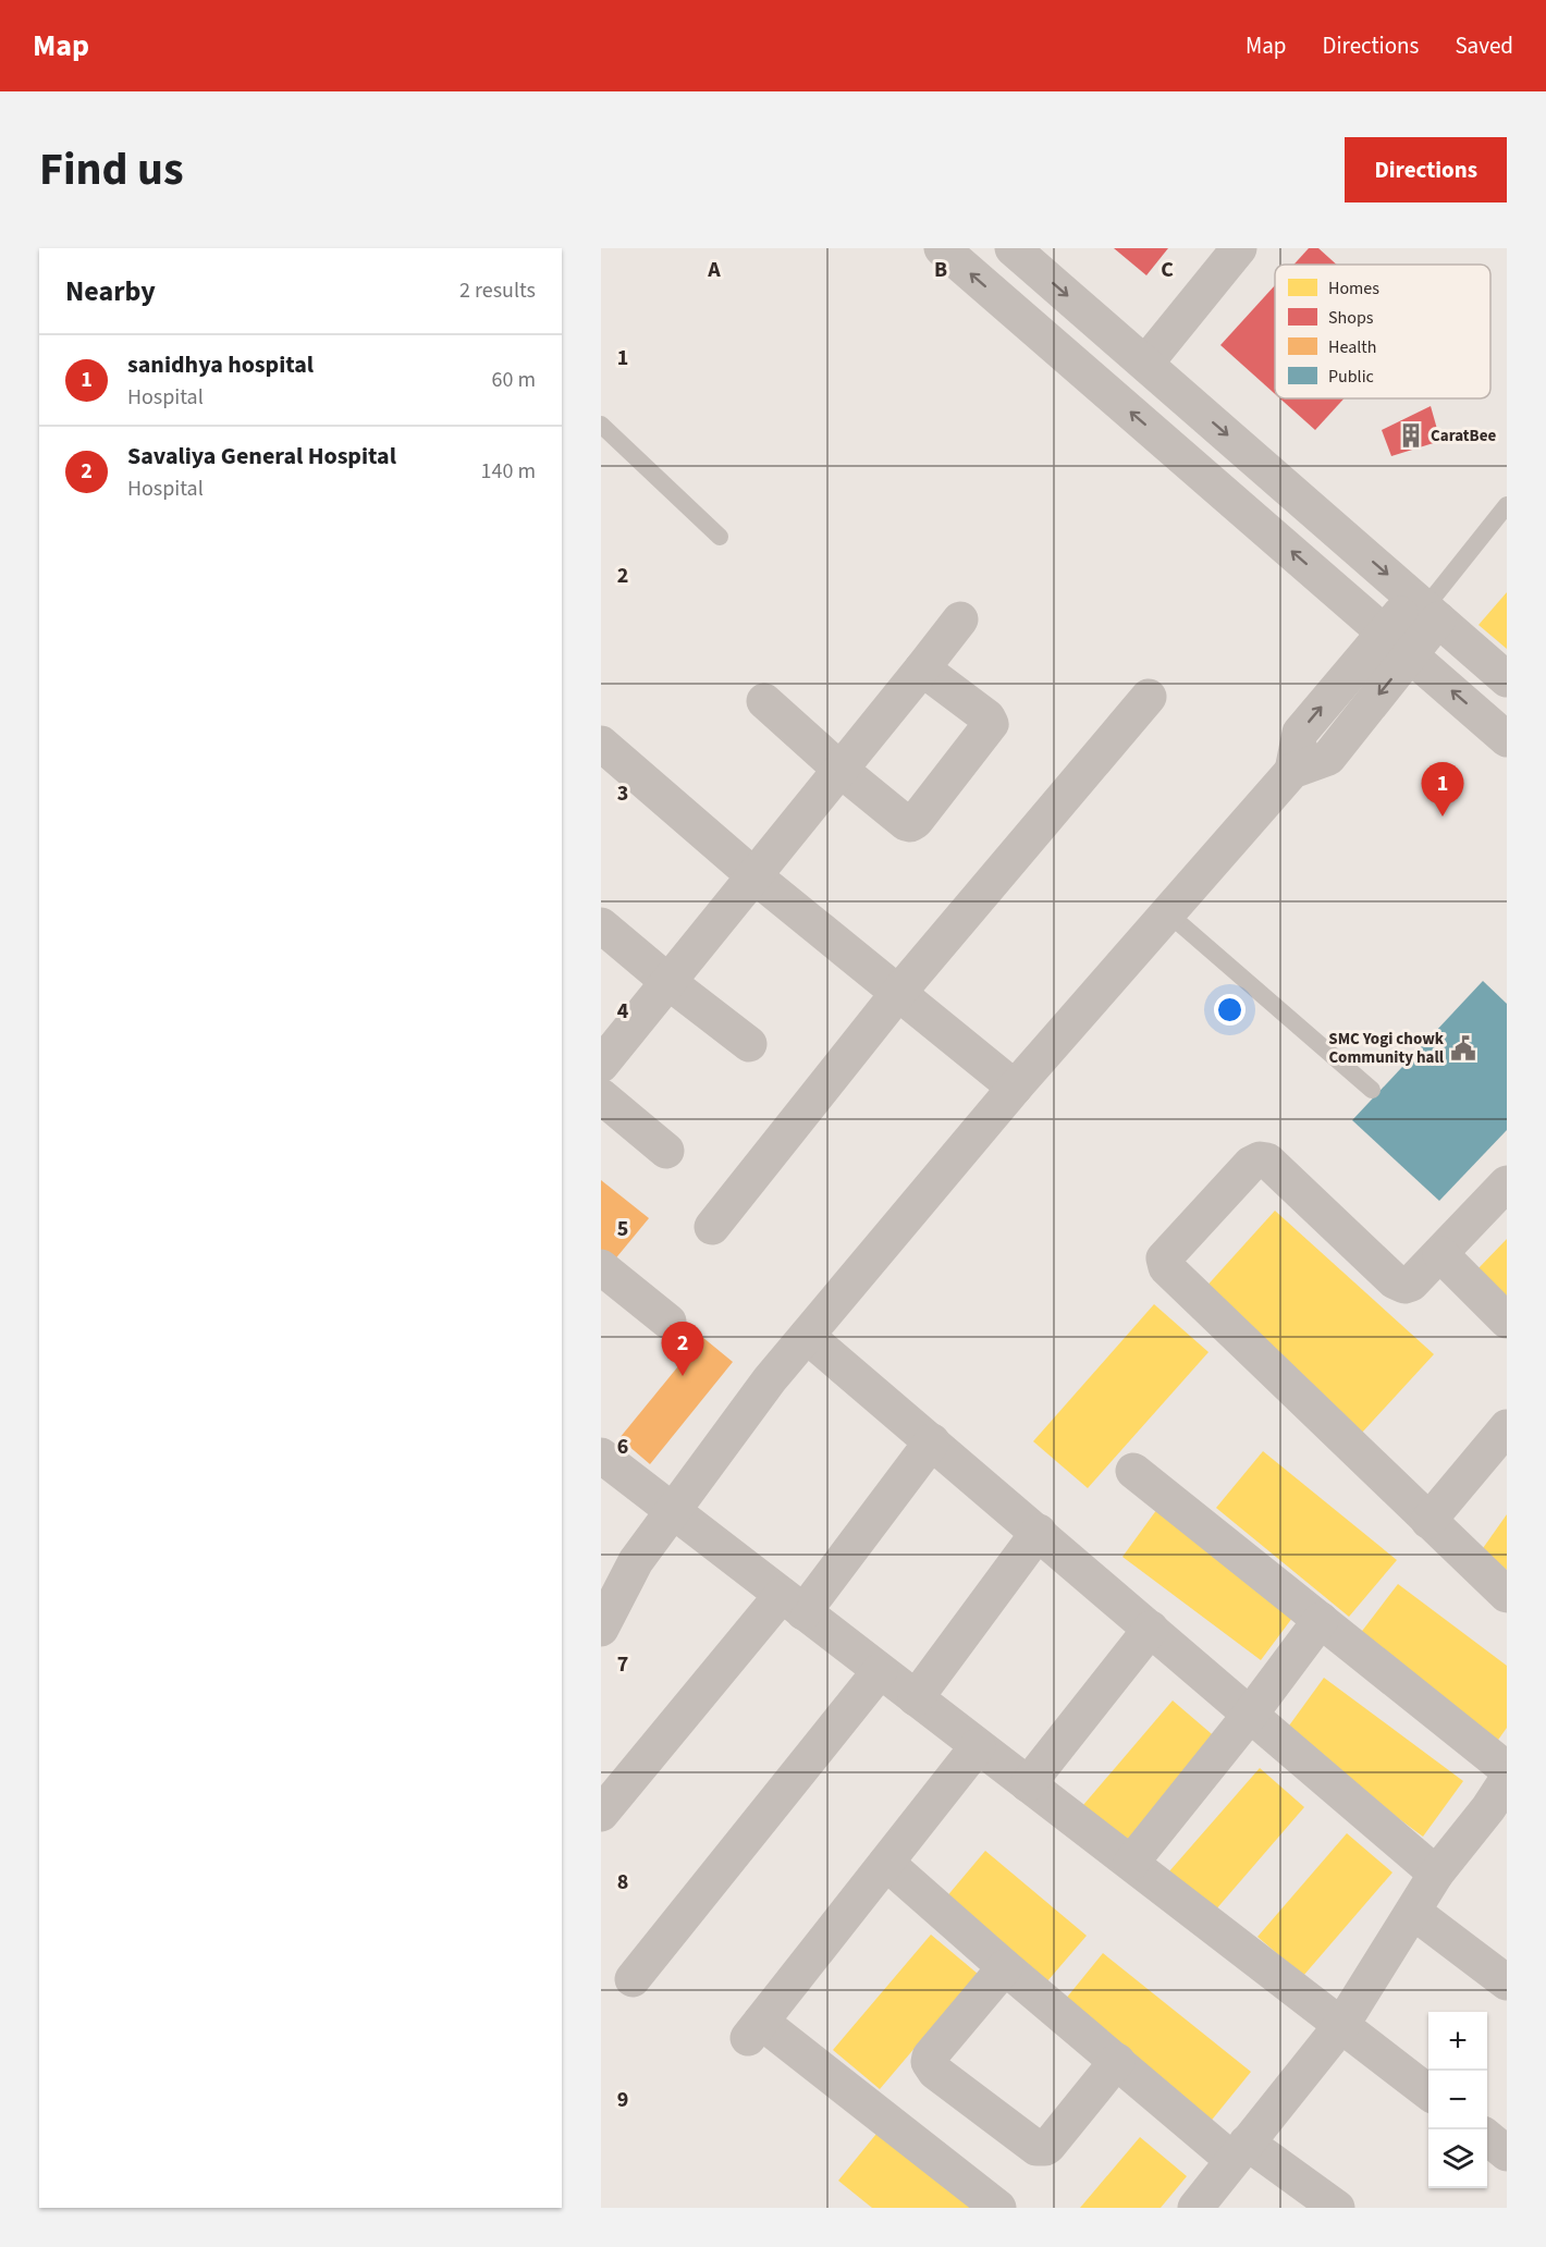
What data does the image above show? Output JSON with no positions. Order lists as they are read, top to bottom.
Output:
{
  "places": {
    "building": ["CaratBee"],
    "public building": ["SMC Yogi chowk Community hall"]
  },
  "legend": [
    "Homes",
    "Shops",
    "Health",
    "Public"
  ],
  "page": {
    "header": "Map",
    "nav": ["Map", "Directions", "Saved"],
    "title": "Find us",
    "buttons": "Directions",
    "heading": ["Nearby", "2 results"],
    "list": [
      {
        "mark": "1",
        "name": "sanidhya hospital",
        "note": "Hospital",
        "value": "60 m"
      },
      {
        "mark": "2",
        "name": "Savaliya General Hospital",
        "note": "Hospital",
        "value": "140 m"
      }
    ],
    "pins": ["1", "2"],
    "map_buttons": ["+", "−"]
  },
  "grid": {
    "columns": ["A", "B", "C"],
    "rows": [
      "1",
      "2",
      "3",
      "4",
      "5",
      "6",
      "7",
      "8",
      "9"
    ]
  }
}
